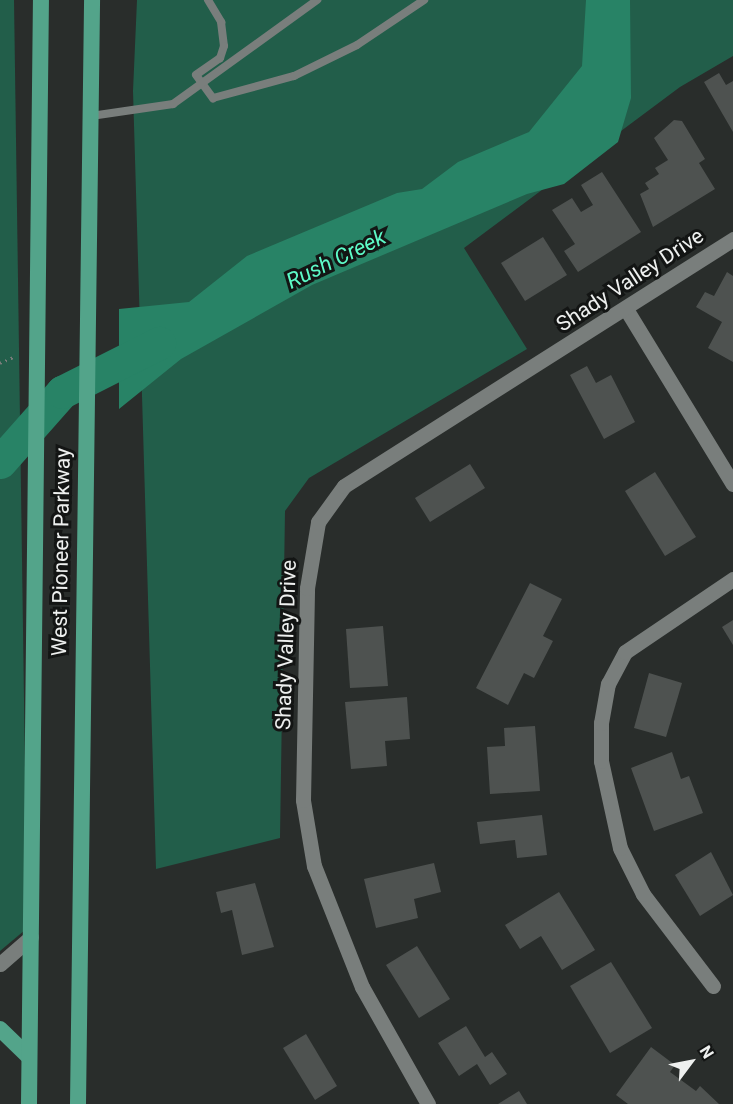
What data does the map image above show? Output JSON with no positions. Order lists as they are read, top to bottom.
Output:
{
  "streets": {
    "main road": ["West Pioneer Parkway"],
    "street": ["Shady Valley Drive"]
  },
  "water": ["Rush Creek"],
  "north": "top right"
}
